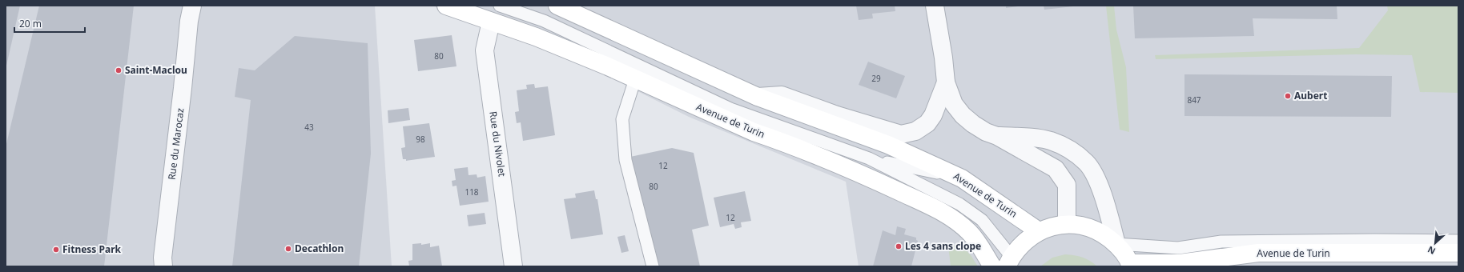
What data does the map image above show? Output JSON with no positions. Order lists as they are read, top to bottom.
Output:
{
  "streets": {
    "main road": ["Avenue de Turin"],
    "street": ["Rue du Marocaz", "Rue du Nivolet"]
  },
  "crossings": [
    ["Avenue de Turin", "Rue du Nivolet"]
  ],
  "places": [
    "Saint-Maclou",
    "Aubert",
    "Les 4 sans clope",
    "Decathlon",
    "Fitness Park"
  ],
  "house_numbers": [
    "80",
    "29",
    "847",
    "43",
    "98",
    "12",
    "80",
    "118",
    "12"
  ],
  "scale_bar": "20 m",
  "north": "bottom left"
}
